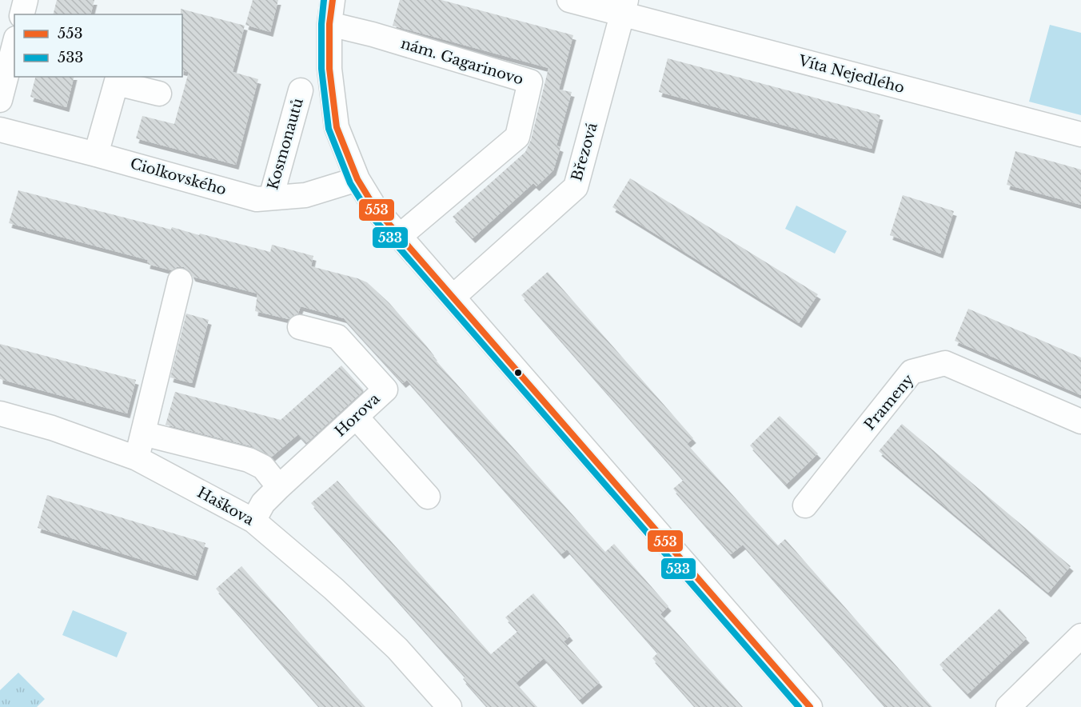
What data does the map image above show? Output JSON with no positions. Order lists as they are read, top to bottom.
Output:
{
  "streets": {
    "street": [
      "nám. Gagarinovo",
      "Víta Nejedlého",
      "Kosmonautů",
      "Březová",
      "Ciolkovského",
      "Prameny",
      "Horova",
      "Haškova"
    ]
  },
  "crossings": [
    ["Víta Nejedlého", "Březová"],
    ["Kosmonautů", "Ciolkovského"],
    ["Horova", "Haškova"]
  ],
  "lines": ["transit line 553", "transit line 533"],
  "legend": ["553", "533"]
}
